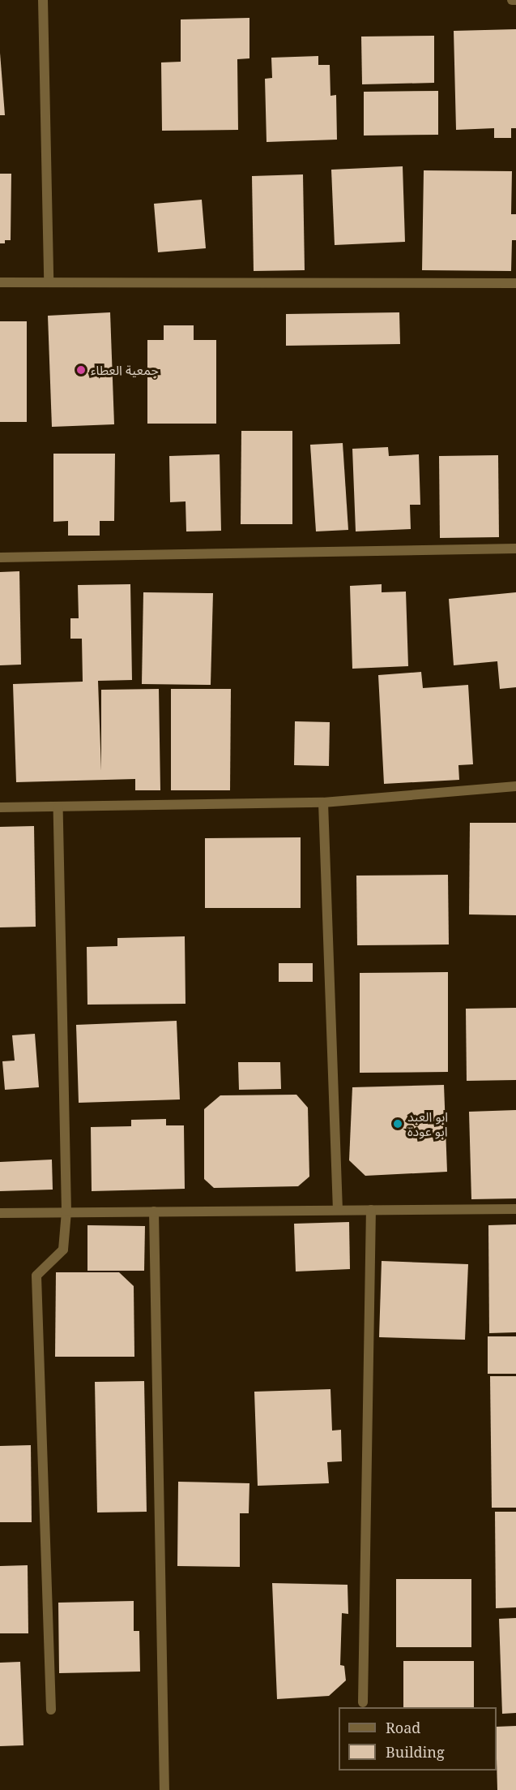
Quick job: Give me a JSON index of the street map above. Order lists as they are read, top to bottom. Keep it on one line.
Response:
{"places":["جمعية العطاء","ابو العبد ابو عودة"],"legend":["Road","Building"]}
